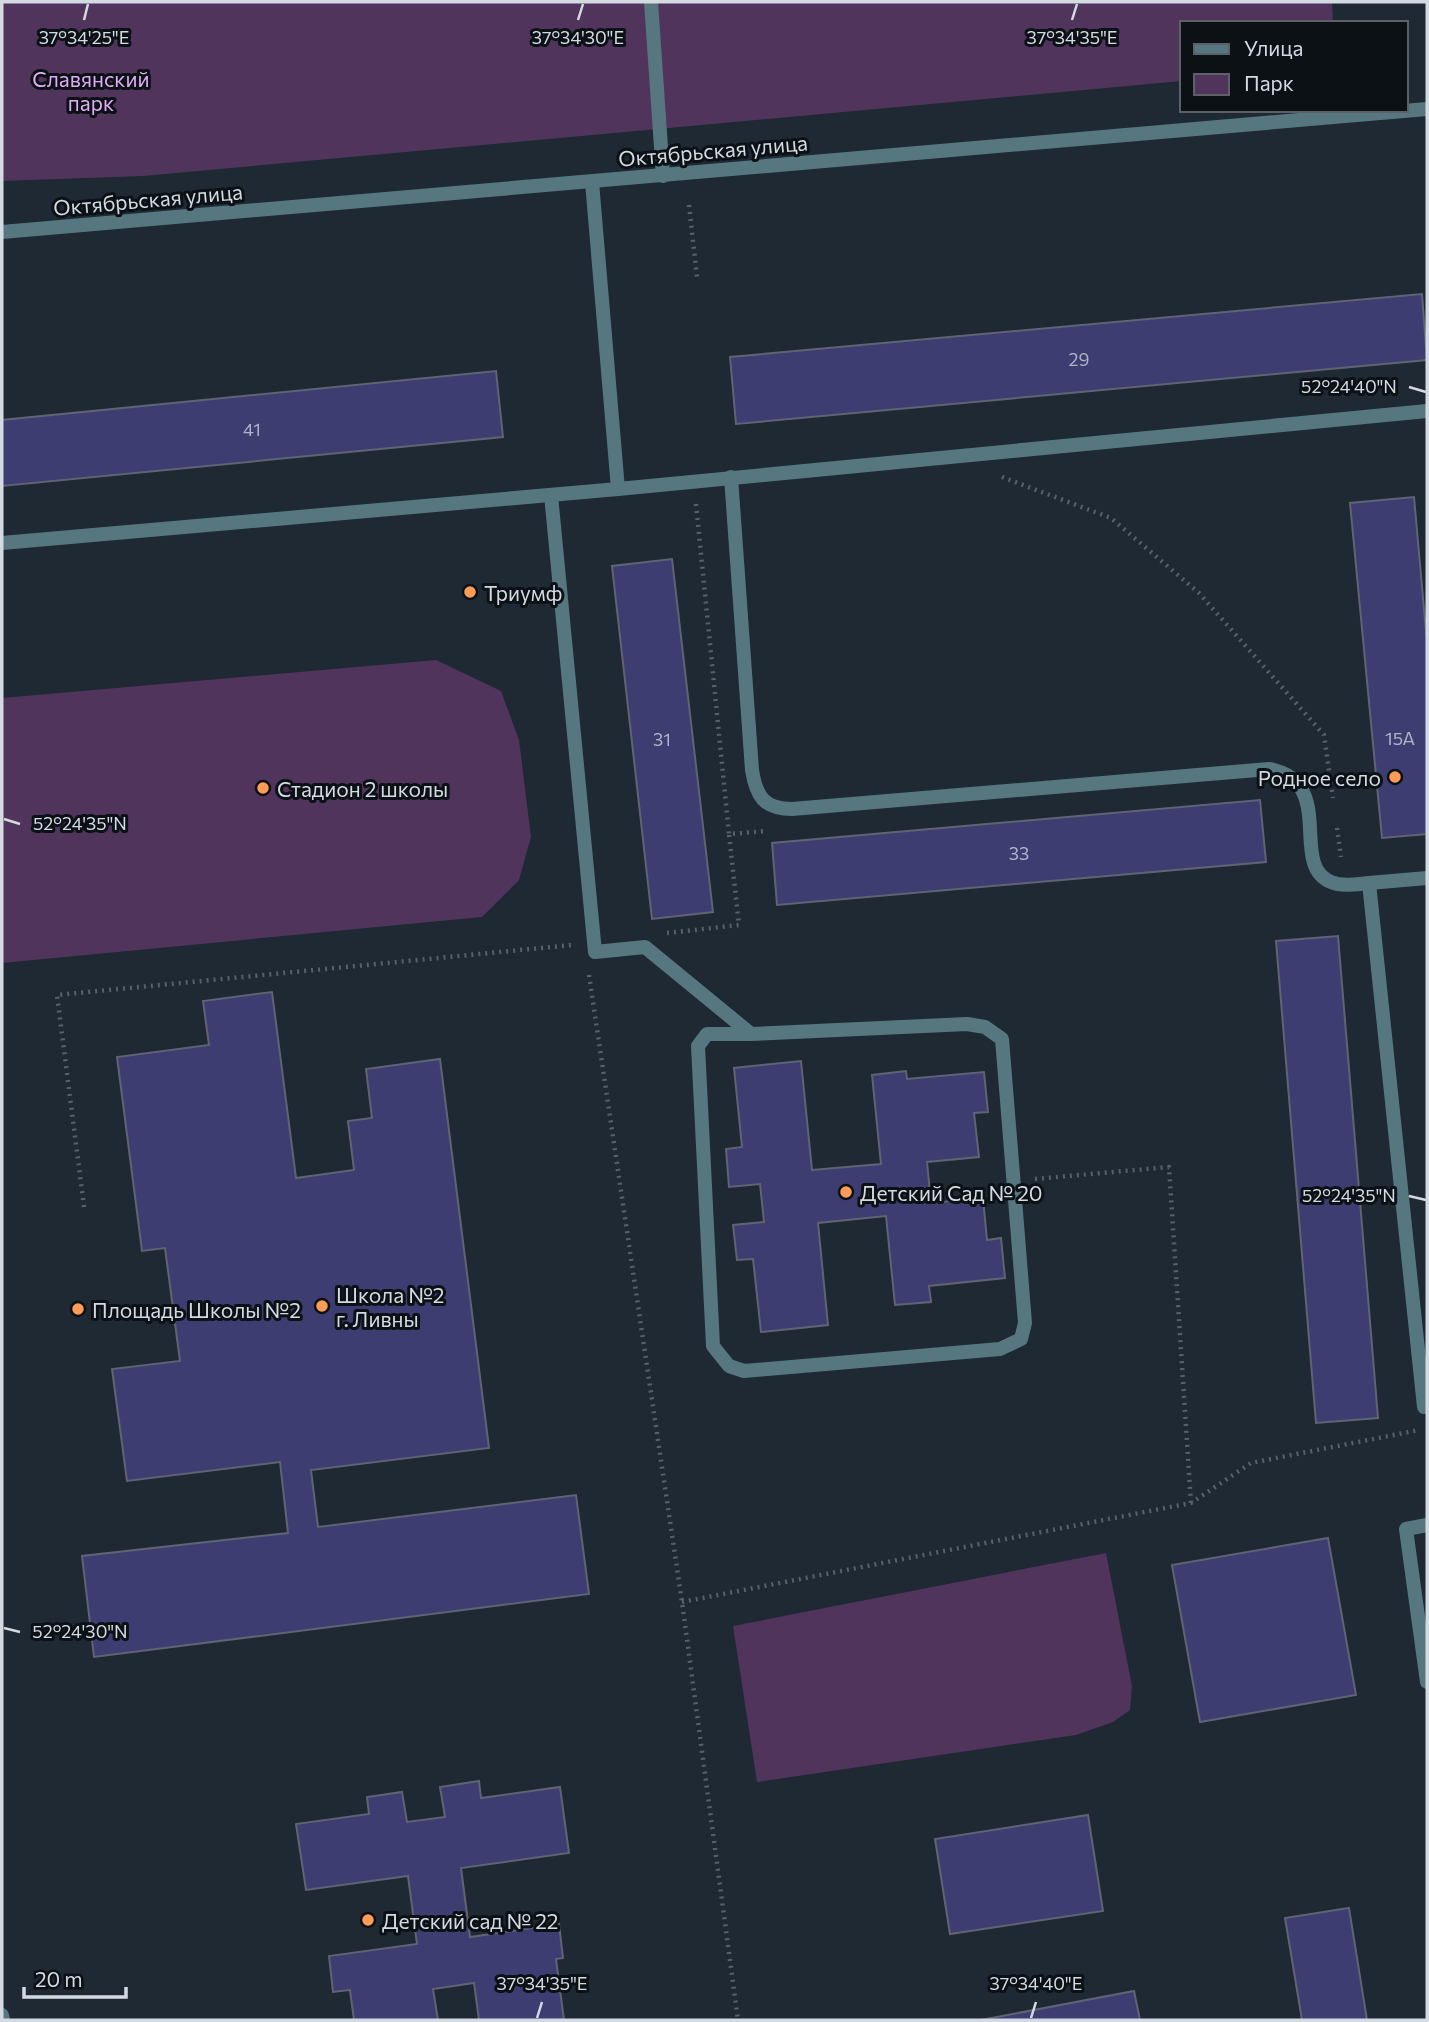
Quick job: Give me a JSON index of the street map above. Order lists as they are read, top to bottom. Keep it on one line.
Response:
{"streets":{"street":["Октябрьская улица"]},"parks":["Славянский парк"],"places":["Триумф","Родное село","Стадион 2 школы","Детский Сад № 20","Школа №2 г. Ливны","Площадь Школы №2","Детский сад № 22"],"house_numbers":["29","41","15А","31","33"],"legend":["Улица","Парк"],"scale_bar":"20 m","coordinates":["37°34'25\"E","37°34'30\"E","37°34'35\"E","52°24'40\"N","52°24'35\"N","52°24'30\"N","37°34'40\"E"]}
